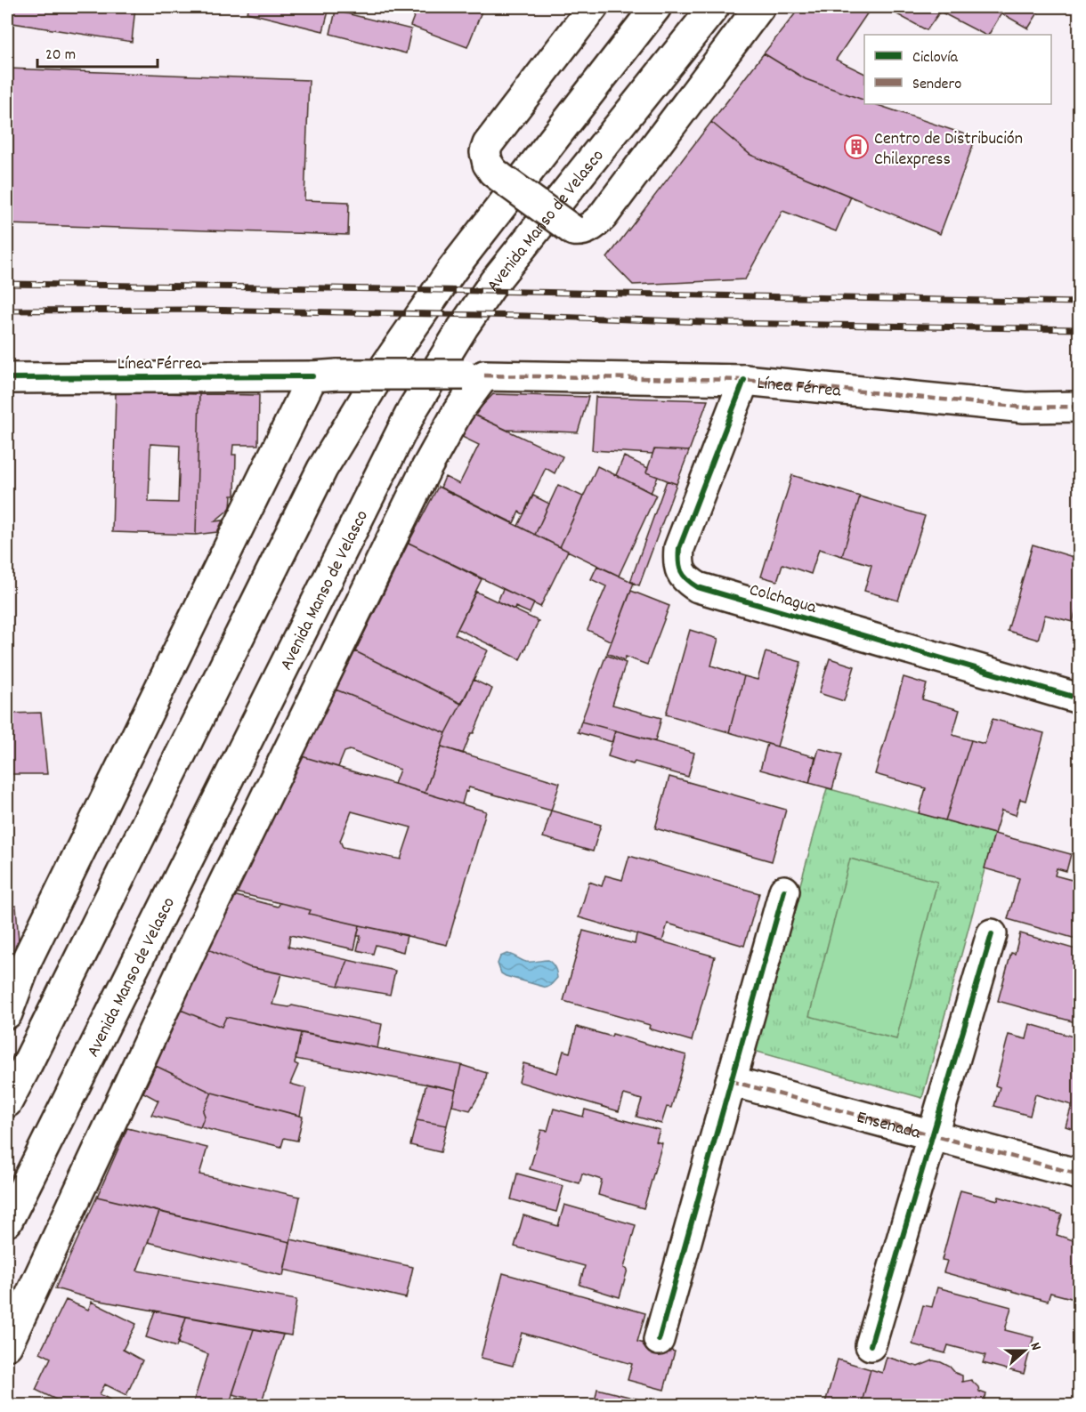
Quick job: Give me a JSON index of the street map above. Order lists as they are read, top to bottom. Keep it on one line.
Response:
{"streets":{"main road":["Avenida Manso de Velasco","Línea Férrea","Colchagua","Ensenada"]},"crossings":[["Línea Férrea","Colchagua"]],"places":{"building":["Centro de Distribución Chilexpress"]},"legend":["Ciclovía","Sendero"],"scale_bar":"20 m","north":"right"}
